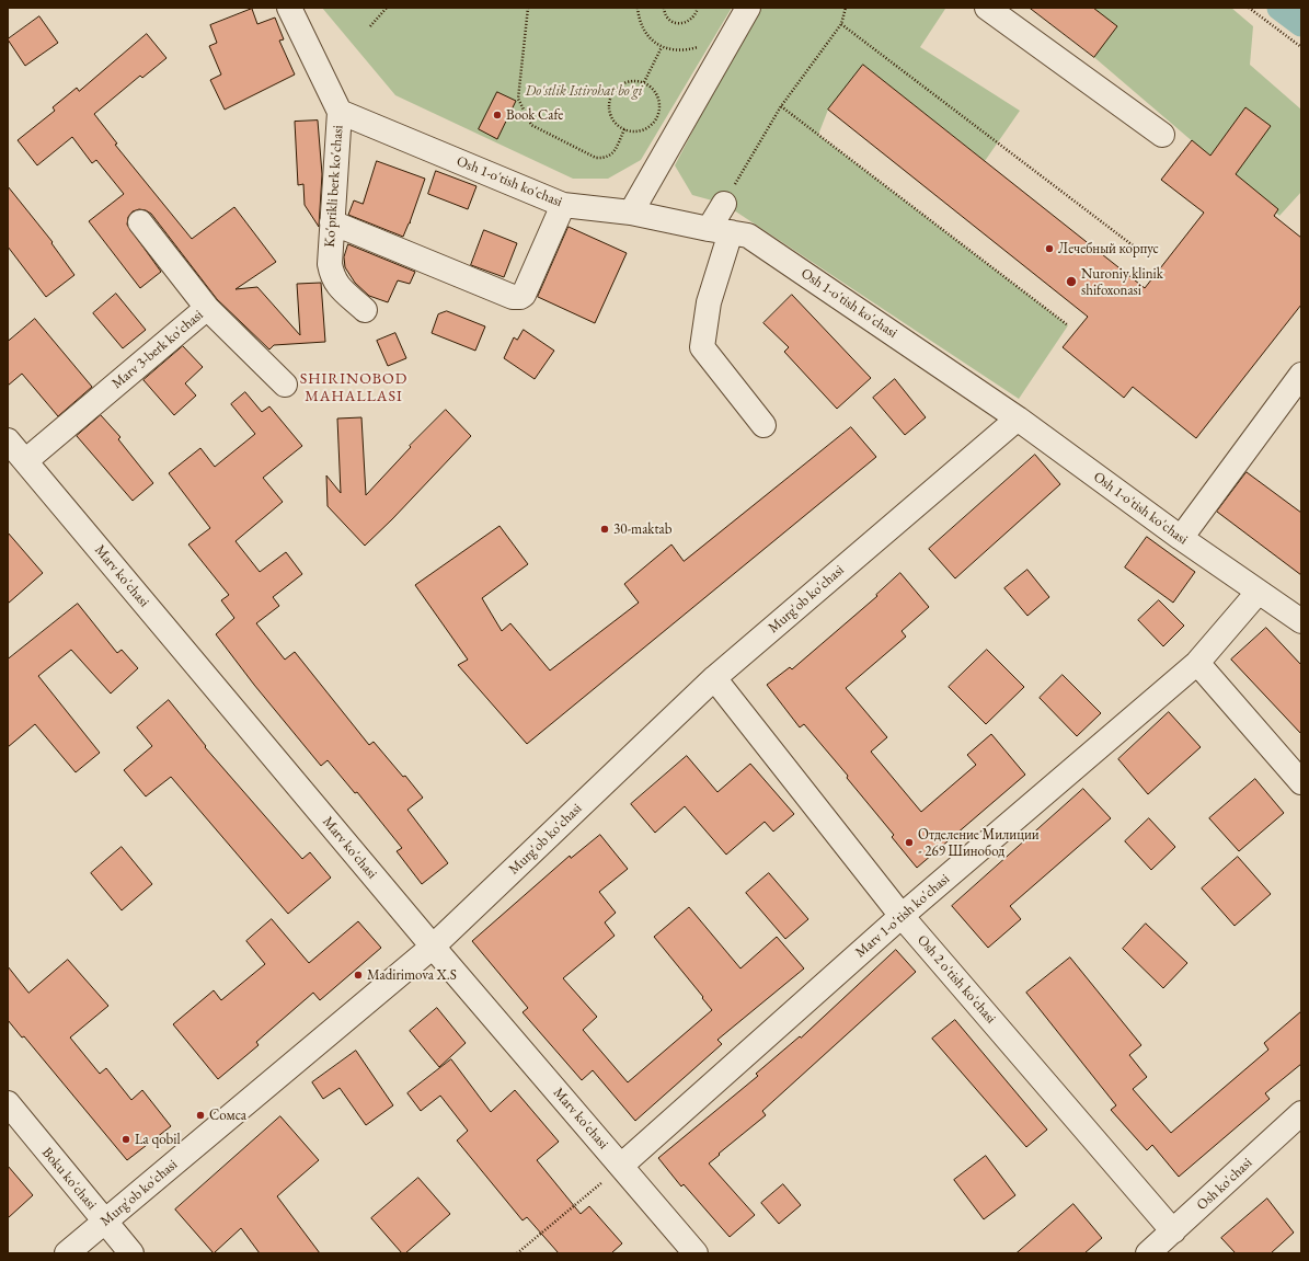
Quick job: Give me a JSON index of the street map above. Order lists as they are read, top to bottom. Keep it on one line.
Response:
{"streets":{"street":["Osh 1-o'tish ko'chasi","Ko'prikli berk ko'chasi","Marv 3-berk ko'chasi","Marv ko'chasi","Murg'ob ko'chasi","Marv 1-o'tish ko'chasi","Osh 2 o'tish ko'chasi","Boku ko'chasi","Osh ko'chasi"]},"crossings":[["Osh 1-o'tish ko'chasi","Ko'prikli berk ko'chasi"],["Osh 1-o'tish ko'chasi","Murg'ob ko'chasi"],["Osh 1-o'tish ko'chasi","Marv 1-o'tish ko'chasi"],["Marv 3-berk ko'chasi","Marv ko'chasi"],["Marv ko'chasi","Murg'ob ko'chasi"],["Marv ko'chasi","Marv 1-o'tish ko'chasi"],["Murg'ob ko'chasi","Osh 2 o'tish ko'chasi"],["Murg'ob ko'chasi","Boku ko'chasi"],["Marv 1-o'tish ko'chasi","Osh 2 o'tish ko'chasi"],["Osh 2 o'tish ko'chasi","Osh ko'chasi"]],"districts":["SHIRINOBOD MAHALLASI"],"parks":["Do'stlik Istirohat bo'gi"],"places":["Book Cafe","Лечебный корпус","Nuroniy klinik shifoxonasi","30-maktab","Отделение Милиции - 269 Шинобод","Madirimova X.S","Сомса","La qobil"]}
